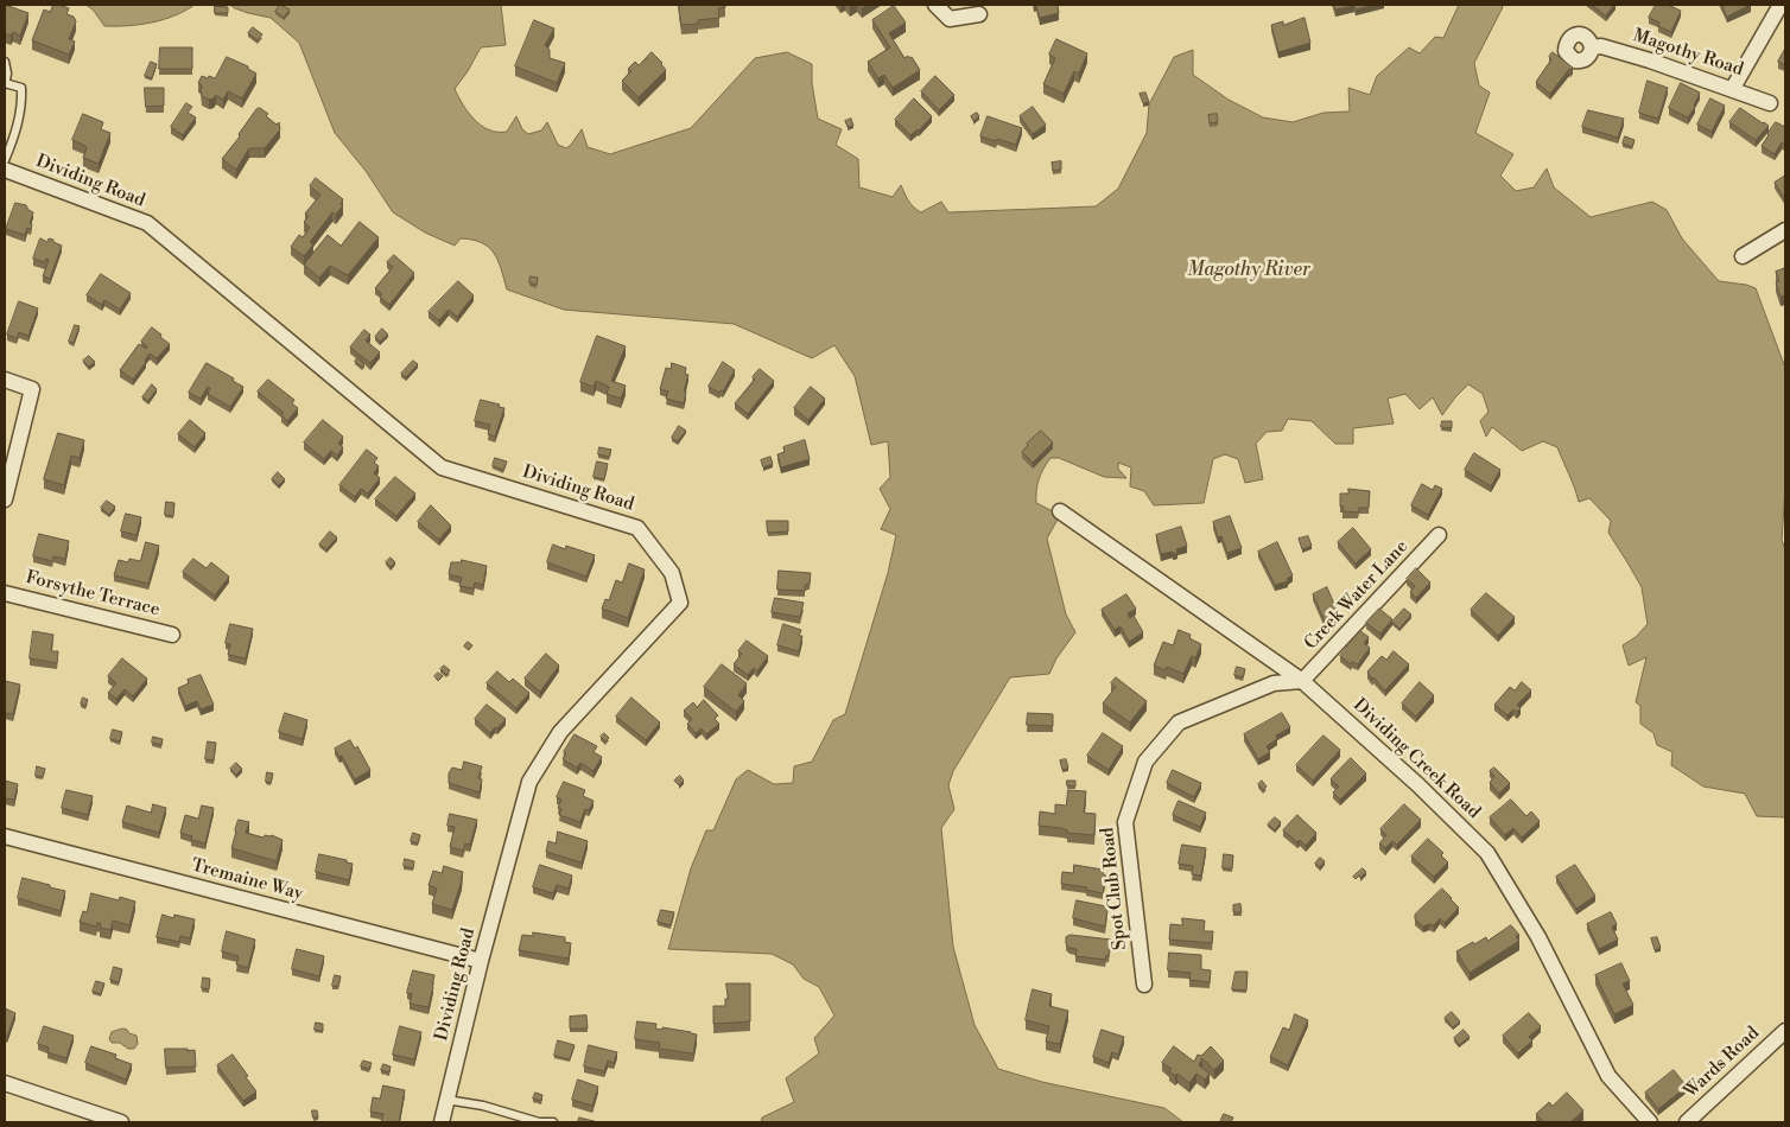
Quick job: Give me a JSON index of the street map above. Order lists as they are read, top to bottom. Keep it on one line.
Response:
{"streets":{"street":["Magothy Road","Dividing Road","Forsythe Terrace","Creek Water Lane","Dividing Creek Road","Tremaine Way","Spot Club Road","Wards Road"]},"crossings":[["Dividing Road","Tremaine Way"],["Creek Water Lane","Dividing Creek Road"],["Creek Water Lane","Spot Club Road"],["Dividing Creek Road","Spot Club Road"]],"water":["Magothy River"]}
